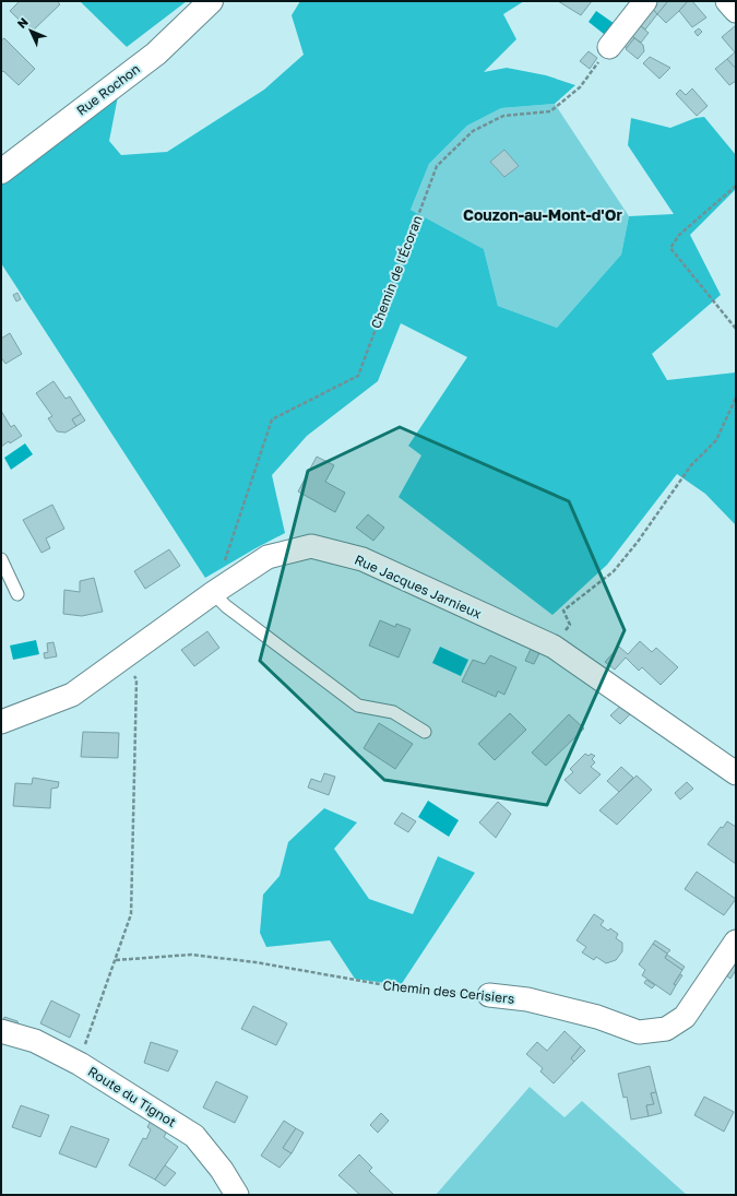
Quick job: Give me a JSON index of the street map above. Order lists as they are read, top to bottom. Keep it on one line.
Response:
{"streets":{"street":["Rue Rochon","Rue Jacques Jarnieux","Chemin des Cerisiers","Route du Tignot"],"path":["Chemin de l'Écoran"]},"districts":["Couzon-au-Mont-d'Or"],"north":"top left"}
